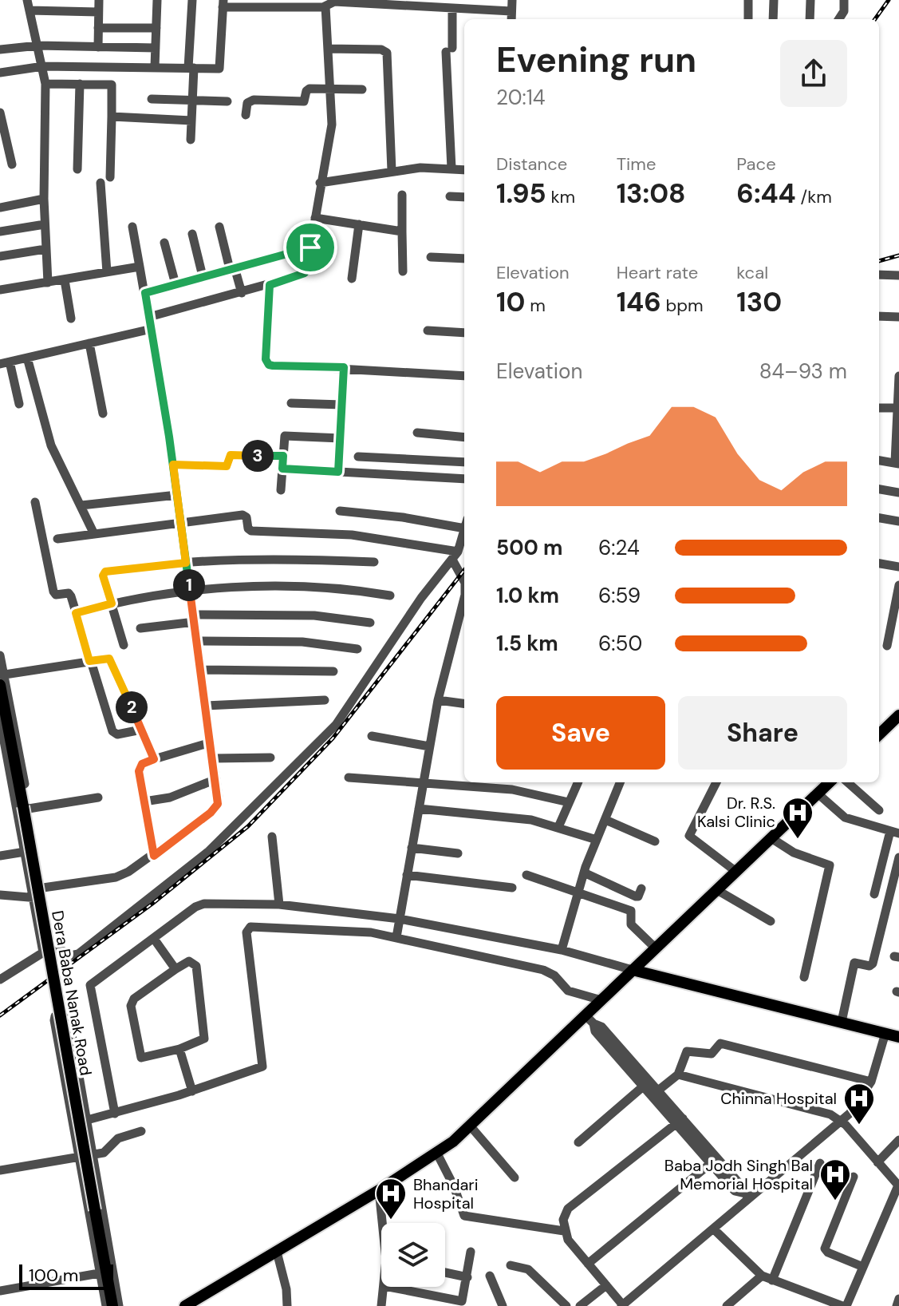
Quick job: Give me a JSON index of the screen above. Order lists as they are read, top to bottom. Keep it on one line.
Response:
{"streets":{"main road":["Dera Baba Nanak Road"]},"places":{"hospital":["Dr. R.S. Kalsi Clinic","Chinna Hospital","Baba Jodh Singh Bal Memorial Hospital","Bhandari Hospital"]},"scale_bar":"100 m","page":{"heading":["Evening run","20:14"],"stats":[["Distance","1.95 km"],["Time","13:08"],["Pace","6:44 /km"],["Elevation","10 m"],["Heart rate","146 bpm"],["kcal","130"]],"chart":["Elevation","84–93 m"],"pins":["3","1","2"],"list":[{"name":"500 m","note":"6:24"},{"name":"1.0 km","note":"6:59"},{"name":"1.5 km","note":"6:50"}],"buttons":["Save","Share"],"scale":"100 m"}}
